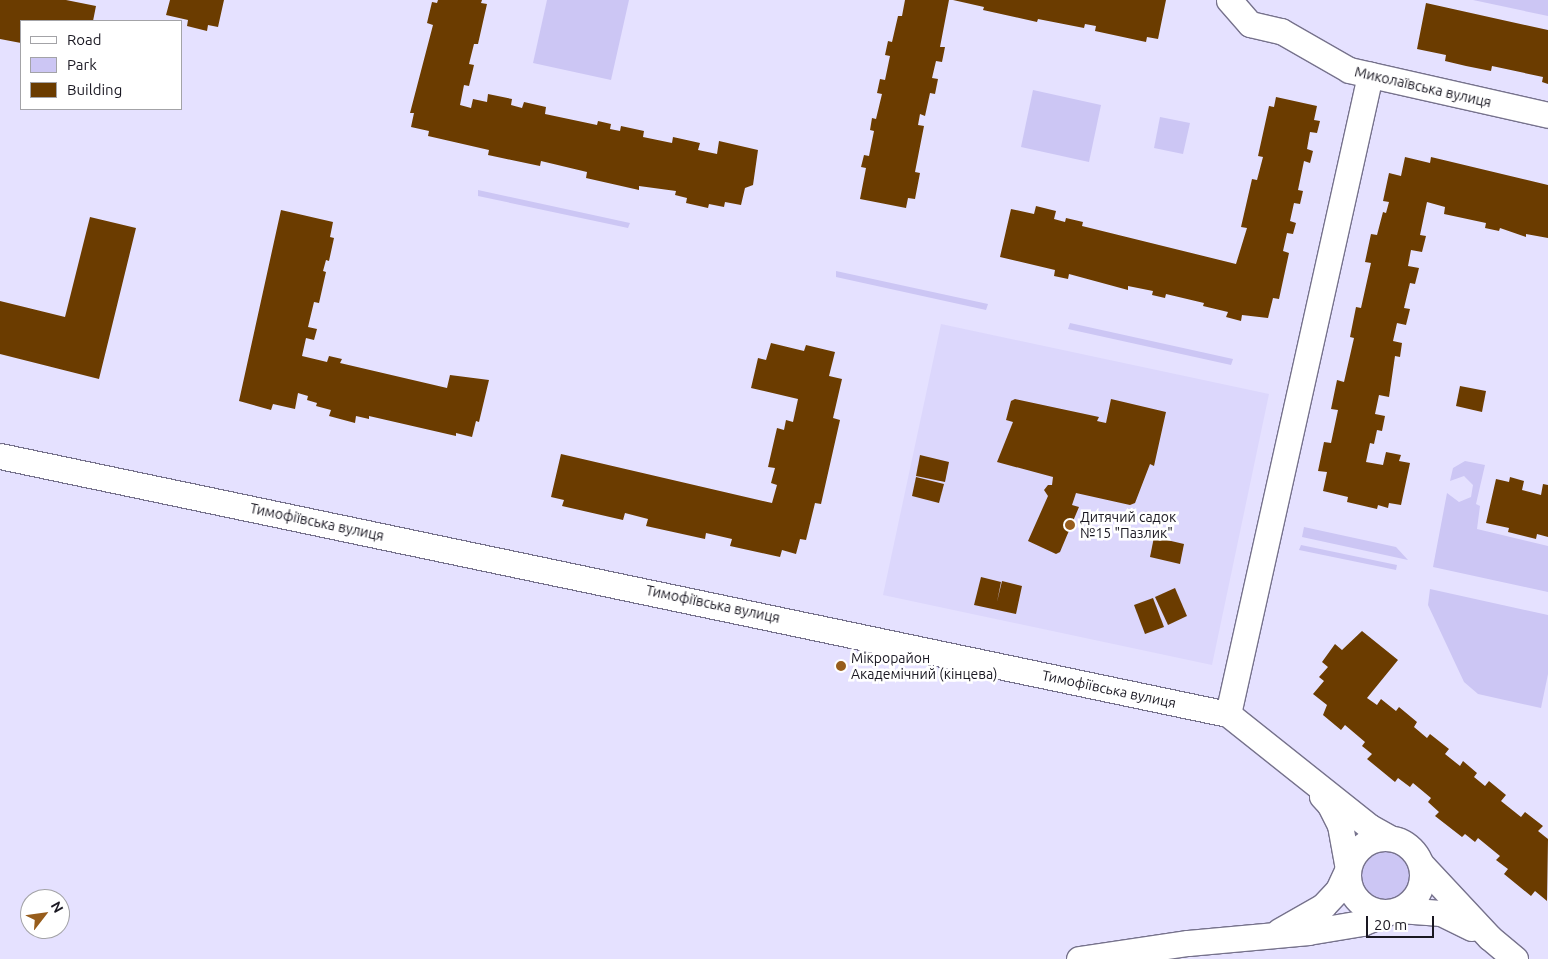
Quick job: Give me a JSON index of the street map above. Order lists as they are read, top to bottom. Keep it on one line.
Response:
{"streets":{"street":["Миколаївська вулиця","Тимофіївська вулиця"]},"places":["Дитячий садок №15 \"Пазлик\"","Мікрорайон Академічний (кінцева)"],"legend":["Road","Park","Building"],"scale_bar":"20 m","north":"top right"}
